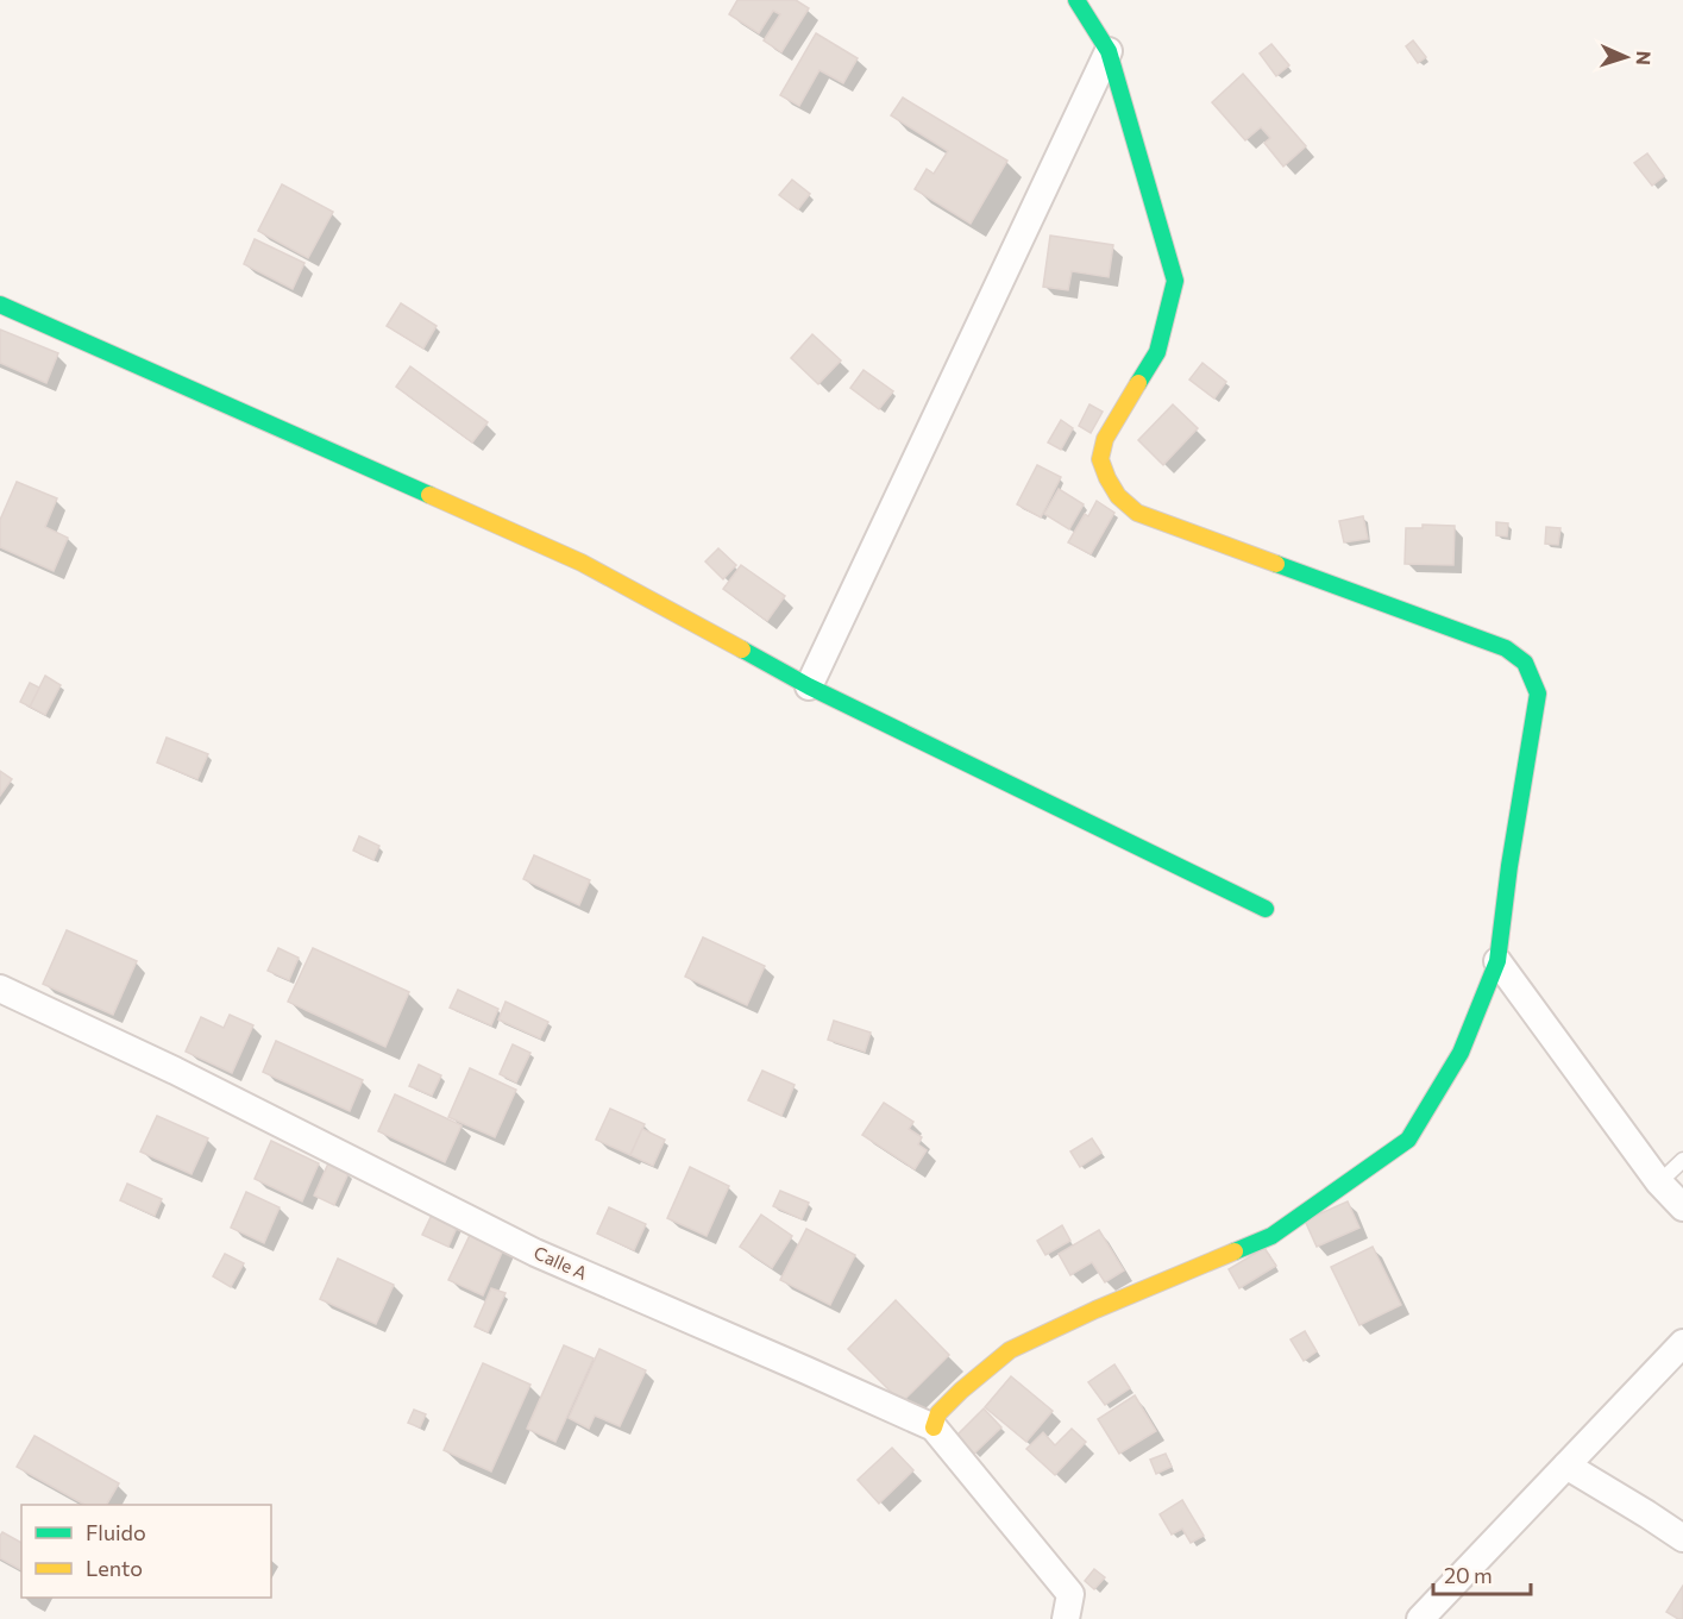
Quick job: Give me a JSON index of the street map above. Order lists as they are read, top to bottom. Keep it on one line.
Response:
{"streets":{"street":["Calle A"]},"legend":["Fluido","Lento"],"scale_bar":"20 m","north":"right"}
